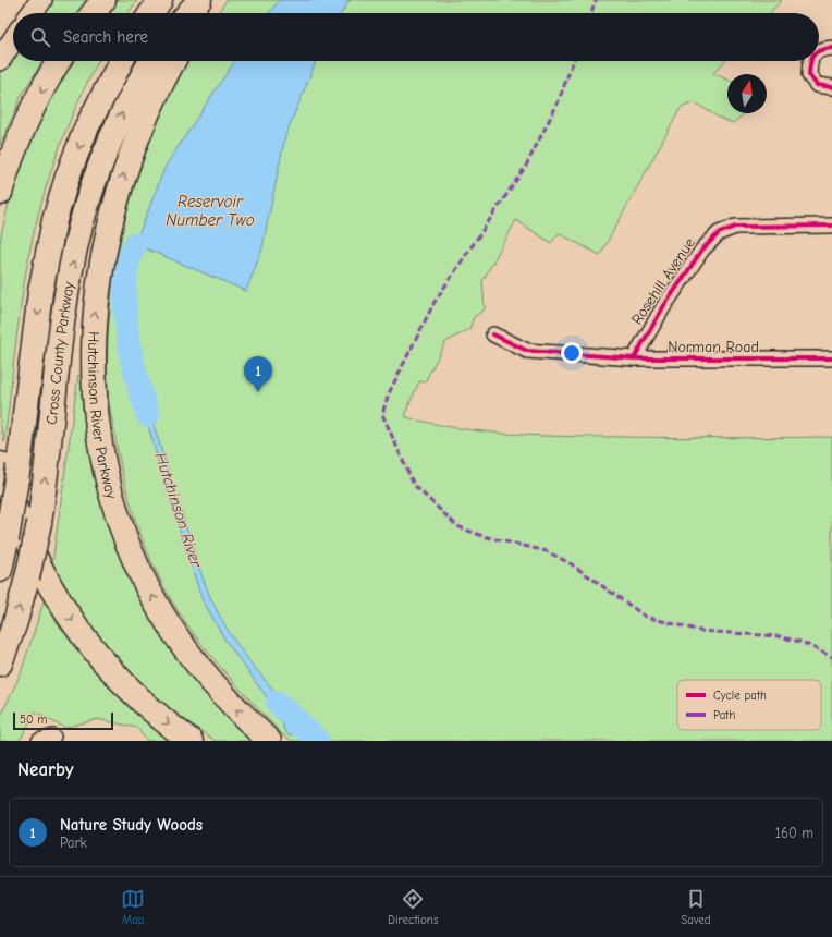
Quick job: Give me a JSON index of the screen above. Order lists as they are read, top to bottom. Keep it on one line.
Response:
{"streets":{"highway":["Cross County Parkway","Hutchinson River Parkway"],"street":["Rosehill Avenue","Norman Road"]},"crossings":[["Rosehill Avenue","Norman Road"]],"one_way":["Hutchinson River Parkway"],"water":["Reservoir Number Two","Hutchinson River"],"legend":["Cycle path","Path"],"scale_bar":"50 m","north":"top","page":{"search":"Search here","pins":"1","scale":"50 m","heading":"Nearby","list":[{"mark":"1","name":"Nature Study Woods","note":"Park","value":"160 m"}],"nav":["Map","Directions","Saved"]}}
